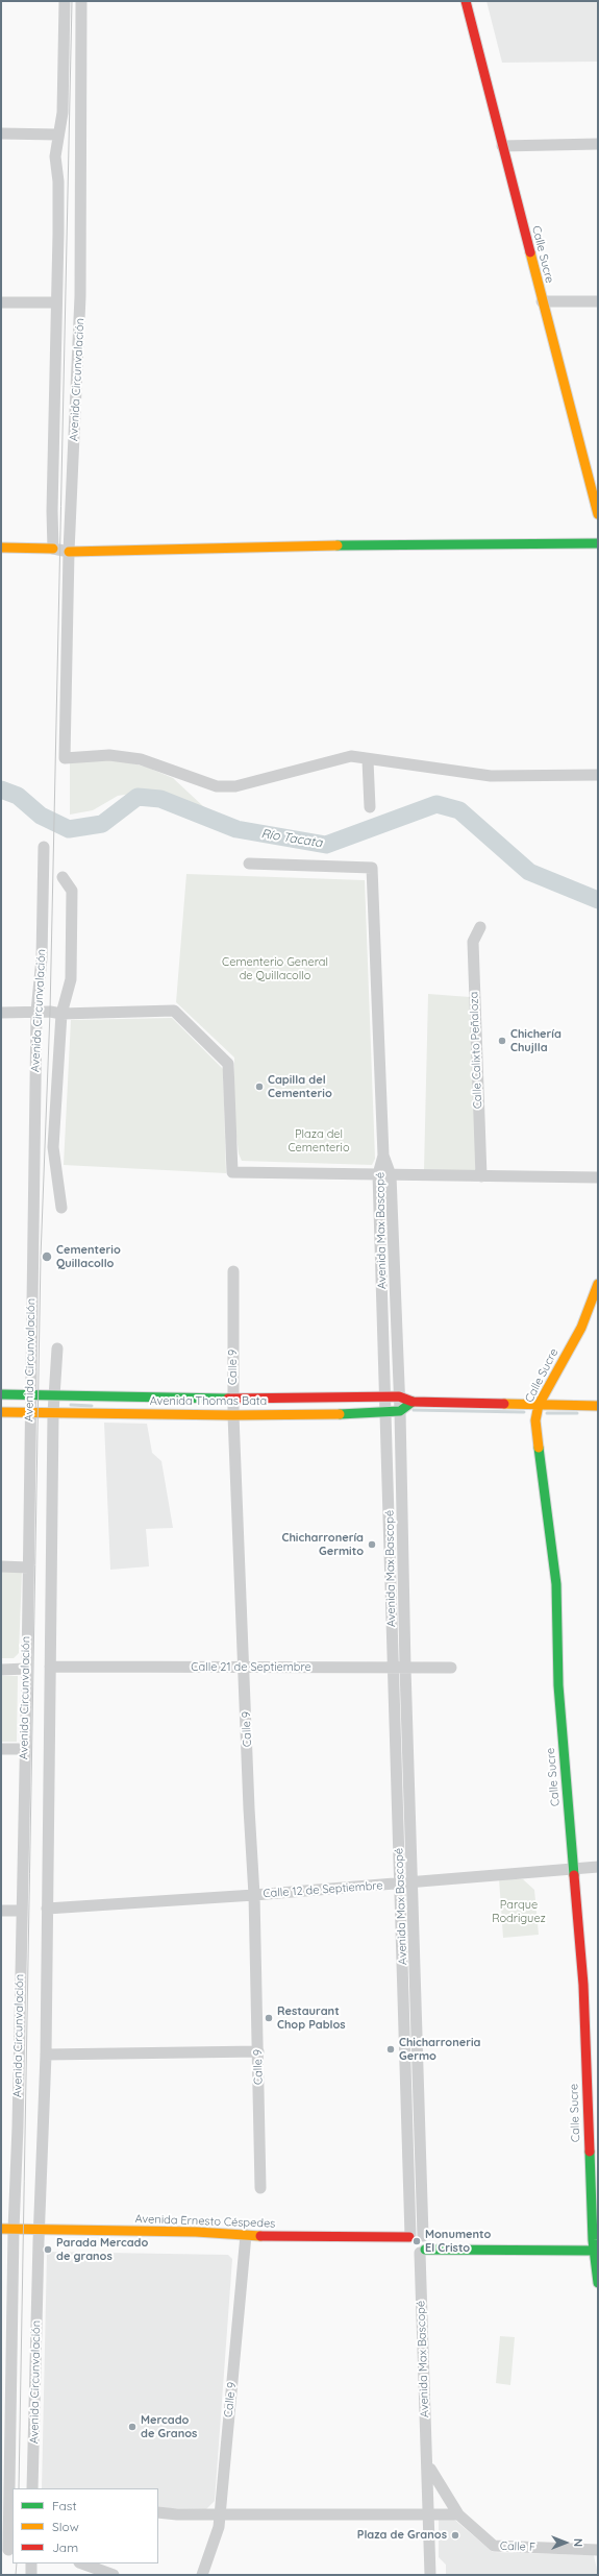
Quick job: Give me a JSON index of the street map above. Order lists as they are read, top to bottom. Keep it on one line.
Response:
{"streets":{"main road":["Calle Sucre","Avenida Thomas Bata","Avenida Ernesto Céspedes"],"street":["Avenida Circunvalación","Calle Calixto Peñaloza","Avenida Max Bascopé","Calle 9","Calle 21 de Septiembre","Calle 12 de Septiembre","Calle F"]},"crossings":[["Calle Sucre","Avenida Thomas Bata"],["Calle Sucre","Calle 12 de Septiembre"],["Calle Sucre","Avenida Ernesto Céspedes"],["Avenida Circunvalación","Avenida Thomas Bata"],["Avenida Circunvalación","Calle 21 de Septiembre"],["Avenida Circunvalación","Calle 12 de Septiembre"],["Avenida Circunvalación","Avenida Ernesto Céspedes"],["Avenida Max Bascopé","Avenida Thomas Bata"],["Avenida Max Bascopé","Calle 21 de Septiembre"],["Avenida Max Bascopé","Calle 12 de Septiembre"],["Avenida Max Bascopé","Avenida Ernesto Céspedes"],["Avenida Max Bascopé","Calle F"],["Calle 9","Avenida Thomas Bata"],["Calle 9","Calle 21 de Septiembre"],["Calle 9","Calle 12 de Septiembre"],["Calle 9","Avenida Ernesto Céspedes"]],"water":["Río Tacata"],"parks":["Cementerio General de Quillacollo","Plaza del Cementerio","Parque Rodriguez"],"places":["Chichería Chujlla","Capilla del Cementerio","Cementerio Quillacollo","Chicharronería Germito","Restaurant Chop Pablos","Chicharroneria Germo","Monumento El Cristo","Parada Mercado de granos","Mercado de Granos","Plaza de Granos"],"legend":["Fast","Slow","Jam"],"north":"right"}
